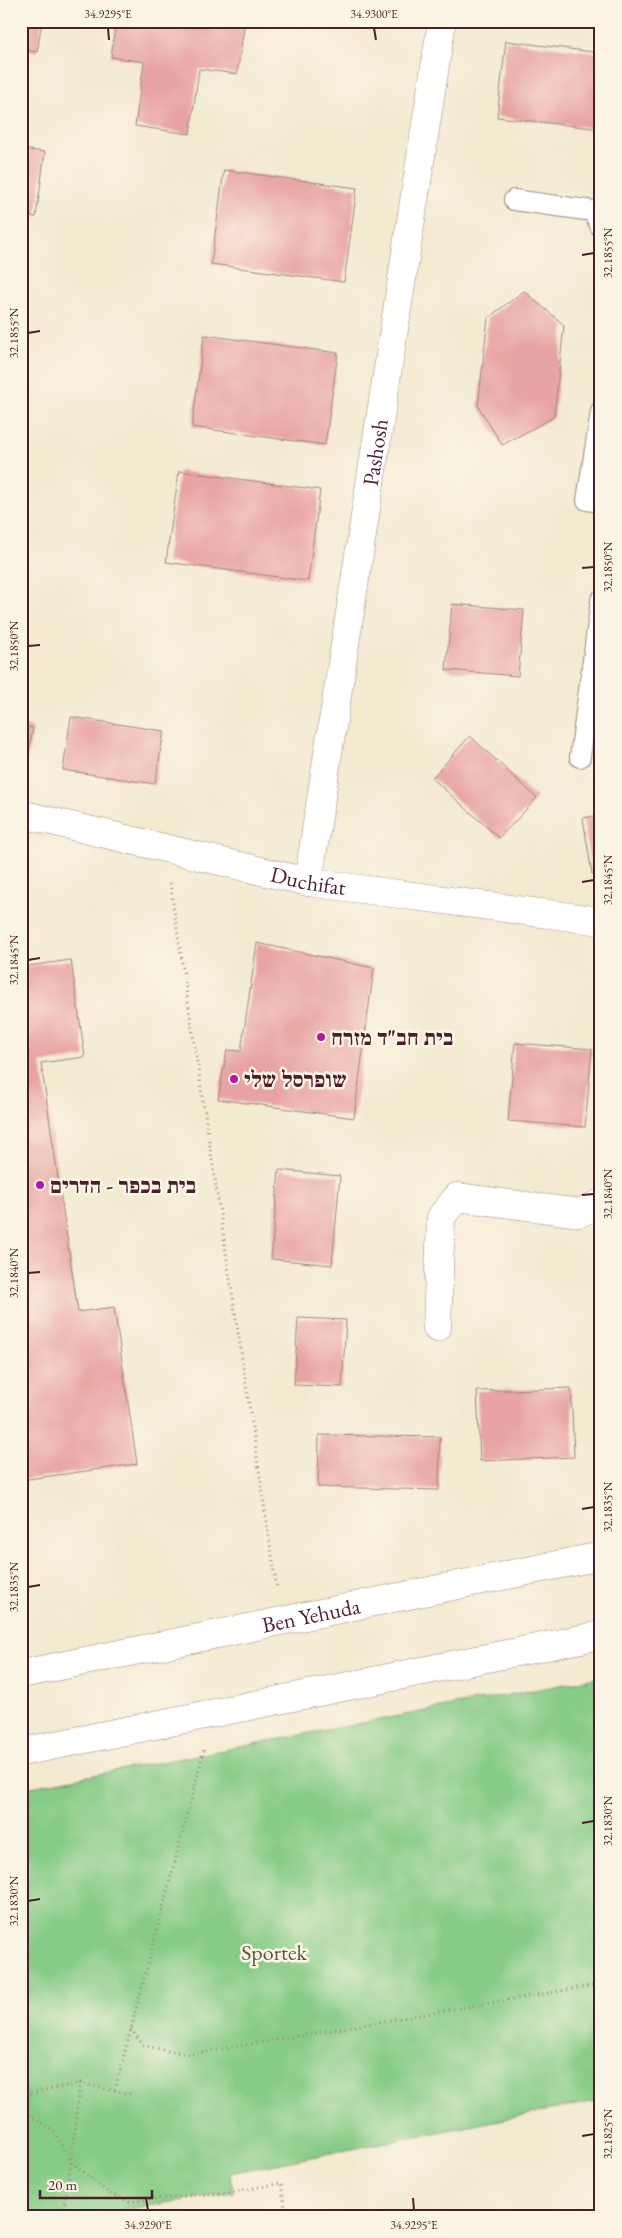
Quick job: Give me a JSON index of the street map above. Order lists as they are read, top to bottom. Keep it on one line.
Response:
{"streets":{"street":["Pashosh","Duchifat","Ben Yehuda"]},"crossings":[["Pashosh","Duchifat"]],"parks":["Sportek"],"places":["בית חב\"ד מזרח","שופרסל שלי","בית בכפר - הדרים"],"scale_bar":"20 m","coordinates":["34.9295°E","34.9300°E","32.1855°N","32.1850°N","32.1845°N","32.1840°N","32.1835°N","32.1830°N","32.1825°N","34.9290°E"]}
